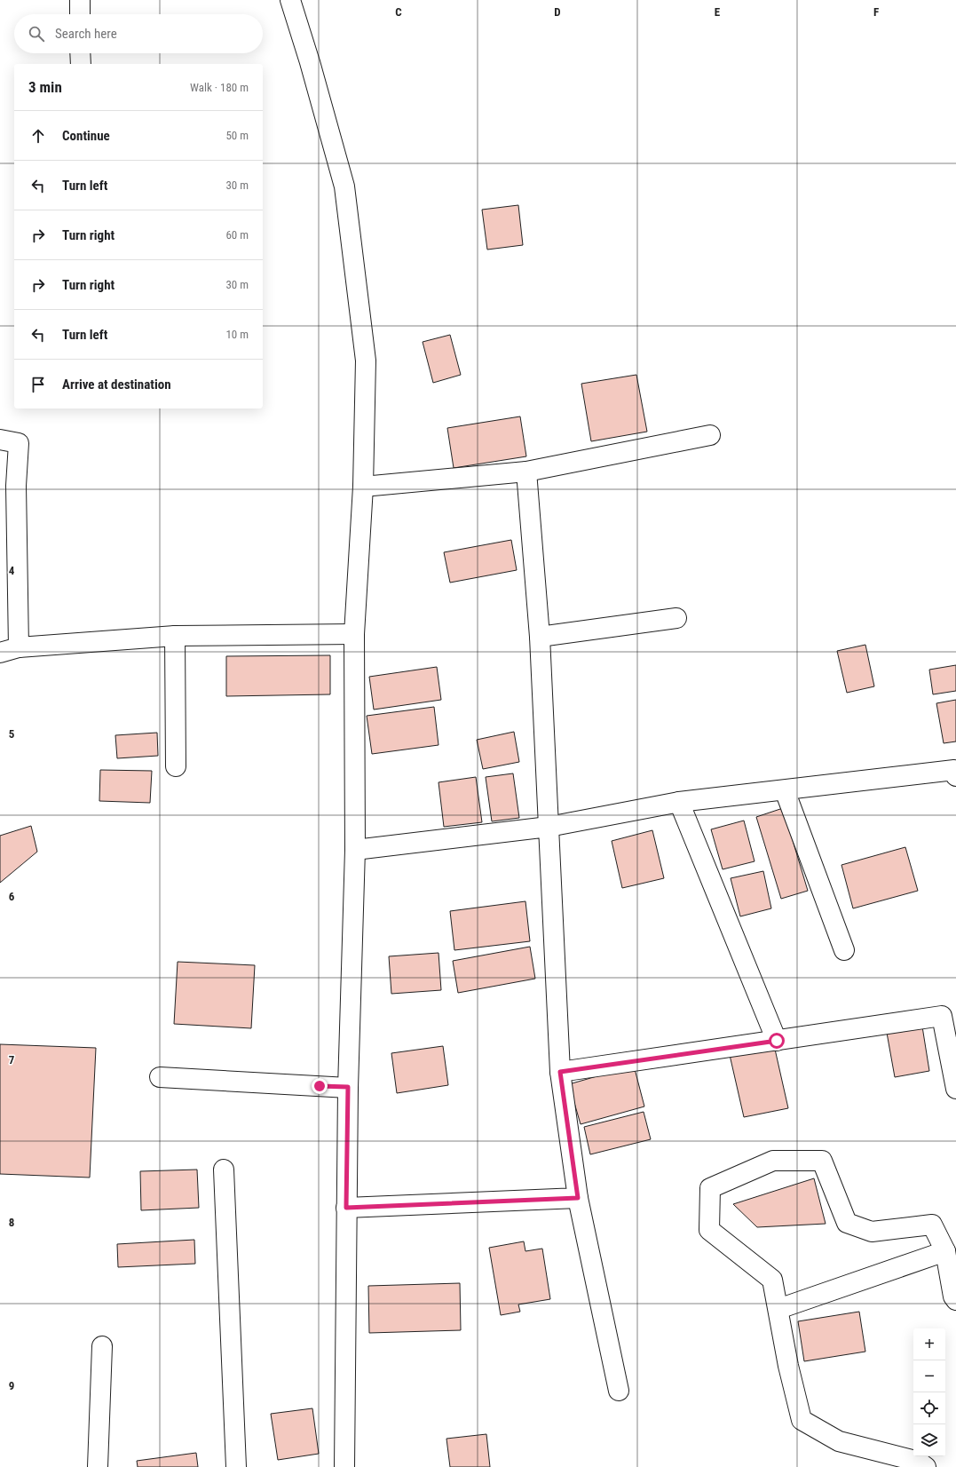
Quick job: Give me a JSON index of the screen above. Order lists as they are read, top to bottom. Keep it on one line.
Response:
{"page":{"search":"Search here","heading":["3 min","Walk · 180 m"],"list":[["Continue","50 m"],["Turn left","30 m"],["Turn right","60 m"],["Turn right","30 m"],["Turn left","10 m"],"Arrive at destination"],"map_buttons":["+","−"]},"grid":{"columns":["C","D","E","F"],"rows":["4","5","6","7","8","9"]}}
